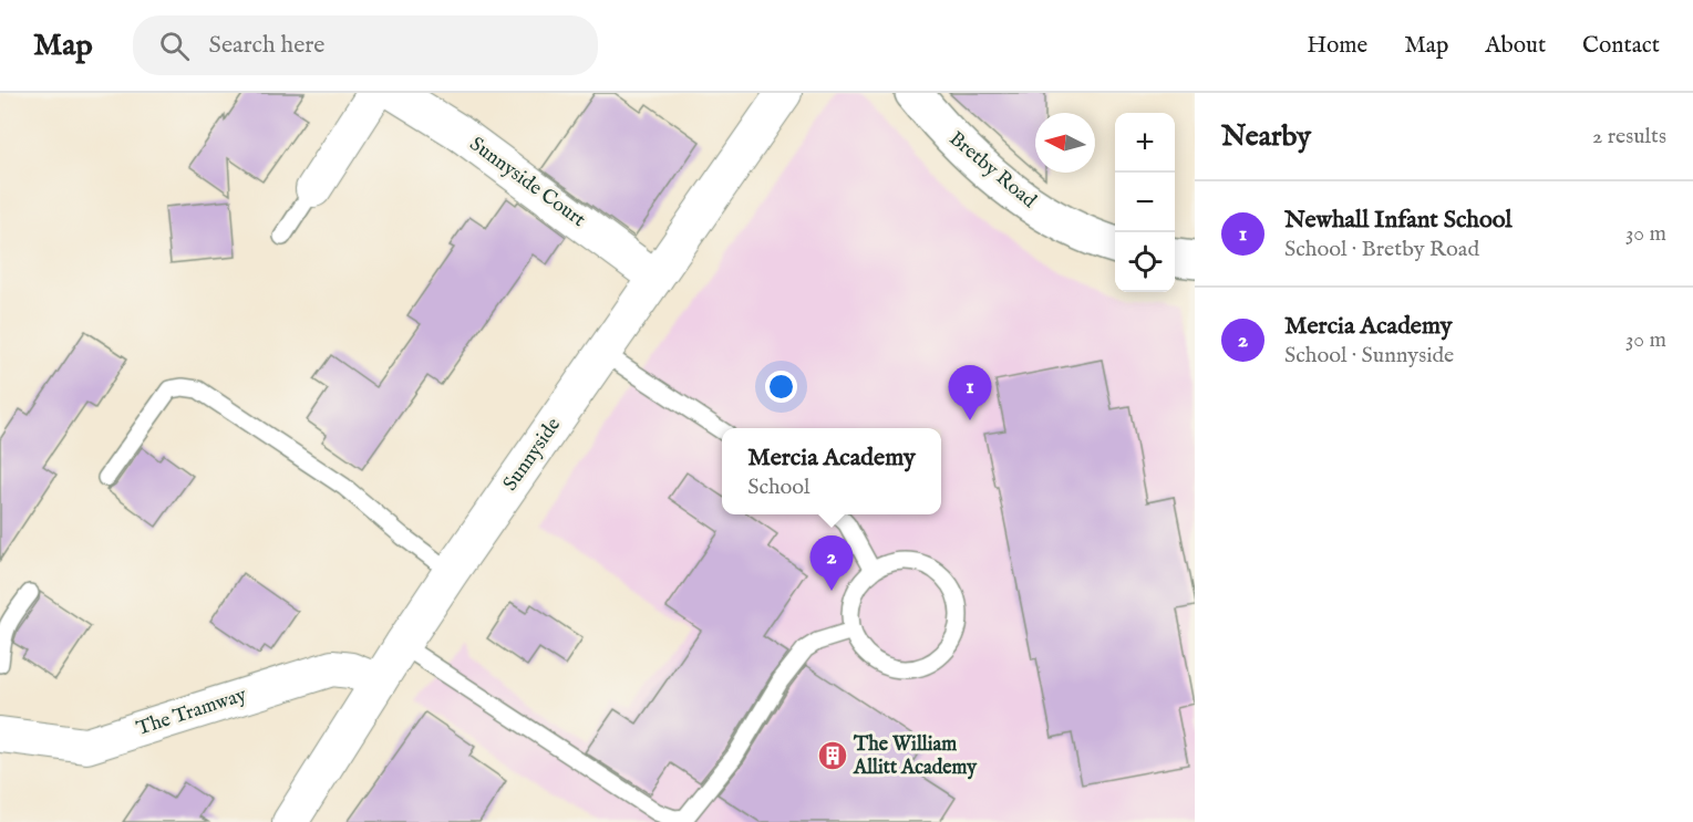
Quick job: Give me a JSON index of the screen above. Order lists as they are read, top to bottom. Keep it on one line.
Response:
{"streets":{"street":["Bretby Road","Sunnyside Court","Sunnyside","The Tramway"]},"crossings":[["Sunnyside Court","Sunnyside"],["Sunnyside","The Tramway"]],"places":{"building":["The William Allitt Academy"]},"north":"left","page":{"header":"Map","search":"Search here","nav":["Home","Map","About","Contact"],"heading":["Nearby","2 results"],"map_buttons":["+","−"],"list":[{"mark":"1","name":"Newhall Infant School","note":"School · Bretby Road","value":"30 m"},{"mark":"2","name":"Mercia Academy","note":"School · Sunnyside","value":"30 m"}],"pins":["1","2"],"popup":["Mercia Academy","School"]}}
